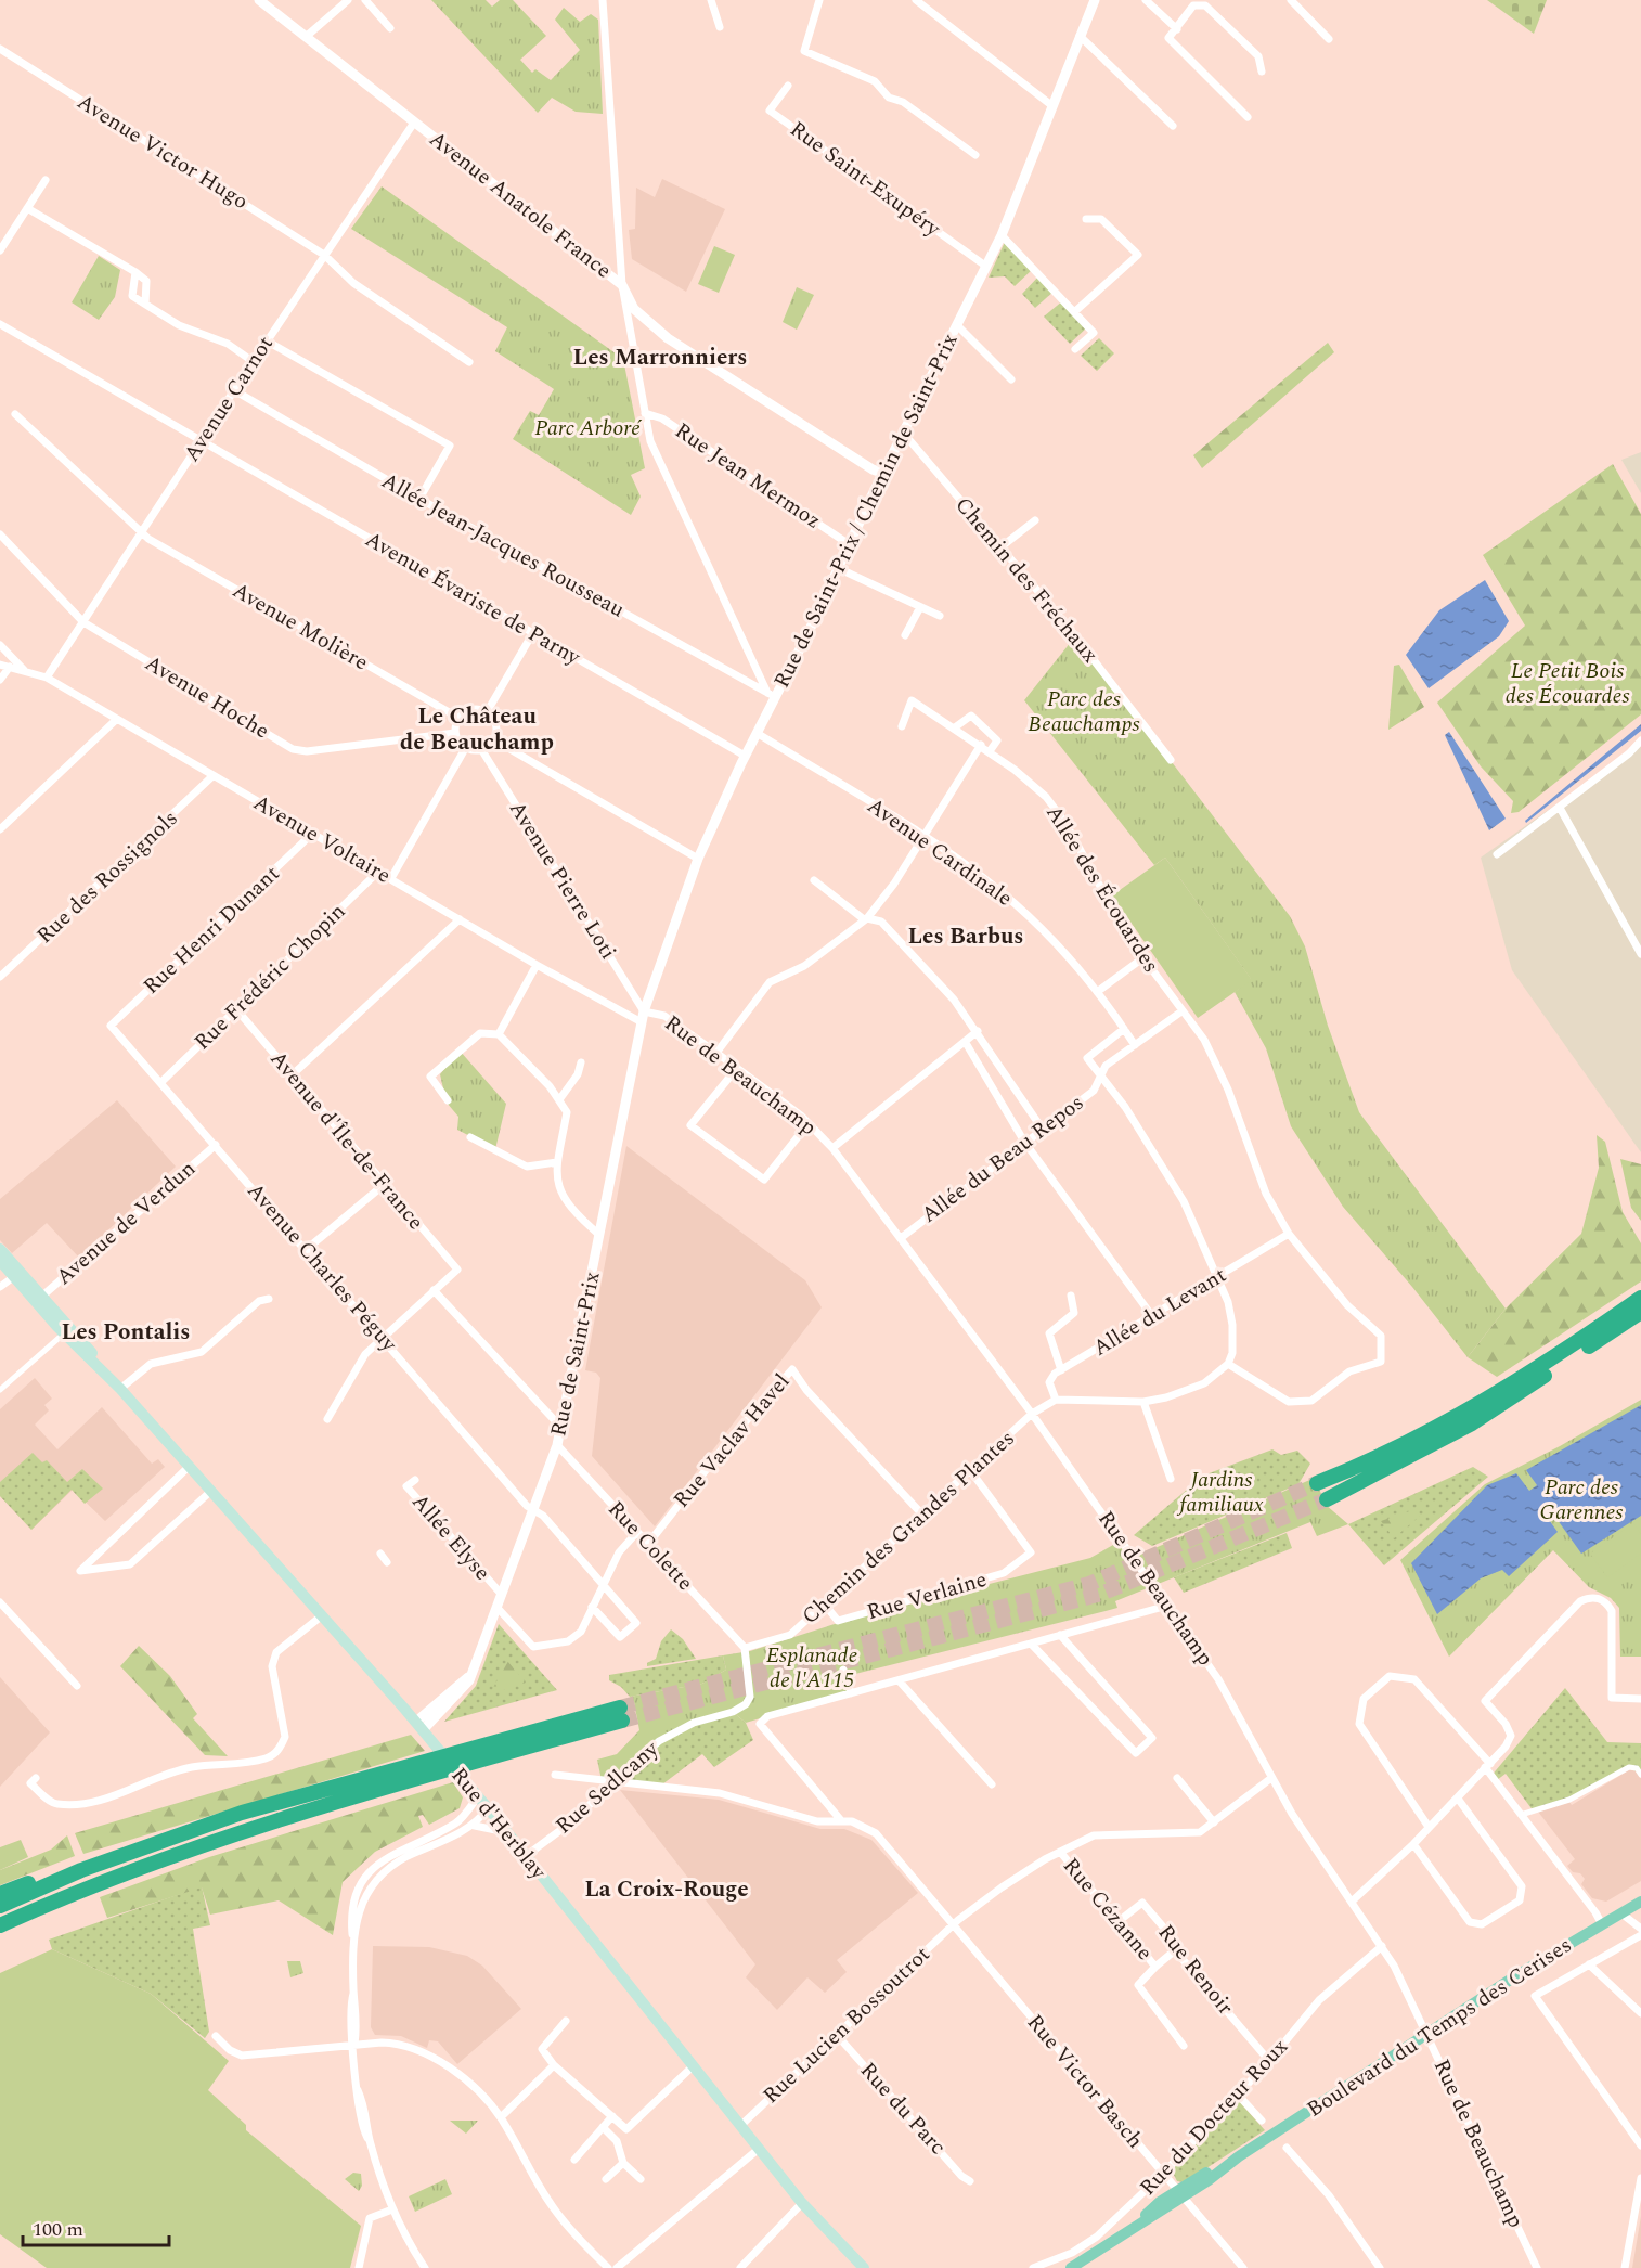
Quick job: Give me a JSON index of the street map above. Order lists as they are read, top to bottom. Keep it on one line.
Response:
{"streets":{"main road":["Rue d'Herblay","Boulevard du Temps des Cerises"],"street":["Avenue Victor Hugo","Rue Saint-Exupéry","Avenue Anatole France","Avenue Carnot","Rue Jean Mermoz","Rue de Saint-Prix / Chemin de Saint-Prix","Allée Jean-Jacques Rousseau","Chemin des Fréchaux","Avenue Évariste de Parny","Avenue Molière","Avenue Hoche","Avenue Voltaire","Avenue Cardinale","Rue des Rossignols","Avenue Pierre Loti","Allée des Écouardes","Rue Henri Dunant","Rue Frédéric Chopin","Rue de Beauchamp","Avenue d'Île-de-France","Allée du Beau Repos","Avenue de Verdun","Avenue Charles Péguy","Allée du Levant","Rue de Saint-Prix","Rue Vaclav Havel","Chemin des Grandes Plantes","Allée Elyse","Rue Colette","Rue Verlaine","Rue Sedlcany","Rue Cézanne","Rue Renoir","Rue Lucien Bossoutrot","Rue Victor Basch","Rue du Parc","Rue du Docteur Roux"]},"crossings":[["Avenue Victor Hugo","Avenue Carnot"],["Rue Saint-Exupéry","Rue de Saint-Prix / Chemin de Saint-Prix"],["Avenue Anatole France","Avenue Carnot"],["Avenue Anatole France","Rue Jean Mermoz"],["Avenue Anatole France","Rue de Saint-Prix / Chemin de Saint-Prix"],["Avenue Anatole France","Allée Jean-Jacques Rousseau"],["Avenue Carnot","Allée Jean-Jacques Rousseau"],["Avenue Carnot","Avenue Évariste de Parny"],["Avenue Carnot","Avenue Molière"],["Avenue Carnot","Avenue Hoche"],["Avenue Carnot","Avenue Voltaire"],["Rue Jean Mermoz","Rue de Saint-Prix / Chemin de Saint-Prix"],["Rue de Saint-Prix / Chemin de Saint-Prix","Allée Jean-Jacques Rousseau"],["Rue de Saint-Prix / Chemin de Saint-Prix","Chemin des Fréchaux"],["Rue de Saint-Prix / Chemin de Saint-Prix","Avenue Évariste de Parny"],["Rue de Saint-Prix / Chemin de Saint-Prix","Avenue Voltaire"],["Rue de Saint-Prix / Chemin de Saint-Prix","Avenue Cardinale"],["Rue de Saint-Prix / Chemin de Saint-Prix","Avenue Pierre Loti"],["Rue de Saint-Prix / Chemin de Saint-Prix","Rue de Beauchamp"],["Rue de Saint-Prix / Chemin de Saint-Prix","Rue de Saint-Prix"],["Avenue Molière","Avenue Hoche"],["Avenue Molière","Avenue Pierre Loti"],["Avenue Hoche","Avenue Pierre Loti"],["Avenue Voltaire","Rue des Rossignols"],["Avenue Voltaire","Rue Henri Dunant"],["Avenue Voltaire","Rue Frédéric Chopin"],["Avenue Voltaire","Rue de Saint-Prix"],["Avenue Cardinale","Allée du Beau Repos"],["Avenue Pierre Loti","Rue de Beauchamp"],["Allée des Écouardes","Allée du Beau Repos"],["Allée des Écouardes","Allée du Levant"],["Rue Henri Dunant","Avenue Charles Péguy"],["Rue Frédéric Chopin","Avenue d'Île-de-France"],["Rue Frédéric Chopin","Avenue Charles Péguy"],["Rue de Beauchamp","Allée du Beau Repos"],["Rue de Beauchamp","Chemin des Grandes Plantes"],["Rue de Beauchamp","Rue Lucien Bossoutrot"],["Rue de Beauchamp","Boulevard du Temps des Cerises"],["Rue de Beauchamp","Rue du Docteur Roux"],["Avenue de Verdun","Avenue Charles Péguy"],["Avenue de Verdun","Rue d'Herblay"],["Avenue Charles Péguy","Rue de Saint-Prix"],["Rue de Saint-Prix","Allée Elyse"],["Rue de Saint-Prix","Rue Colette"],["Rue de Saint-Prix","Rue d'Herblay"],["Rue Vaclav Havel","Chemin des Grandes Plantes"],["Rue Vaclav Havel","Rue Colette"],["Chemin des Grandes Plantes","Rue Colette"],["Chemin des Grandes Plantes","Rue Verlaine"],["Chemin des Grandes Plantes","Rue Sedlcany"],["Rue Colette","Rue Sedlcany"],["Rue Sedlcany","Rue d'Herblay"],["Rue d'Herblay","Rue Lucien Bossoutrot"],["Rue Cézanne","Rue Renoir"],["Rue Cézanne","Rue Lucien Bossoutrot"],["Rue Renoir","Rue du Docteur Roux"],["Rue Lucien Bossoutrot","Rue Victor Basch"],["Rue Lucien Bossoutrot","Rue du Parc"],["Boulevard du Temps des Cerises","Rue Victor Basch"],["Rue Victor Basch","Rue du Docteur Roux"]],"districts":["Les Marronniers","Le Château de Beauchamp","Les Barbus","Les Pontalis","La Croix-Rouge"],"parks":["Parc Arboré","Le Petit Bois des Écouardes","Parc des Beauchamps","Jardins familiaux","Parc des Garennes","Esplanade de l'A115"],"scale_bar":"100 m"}
